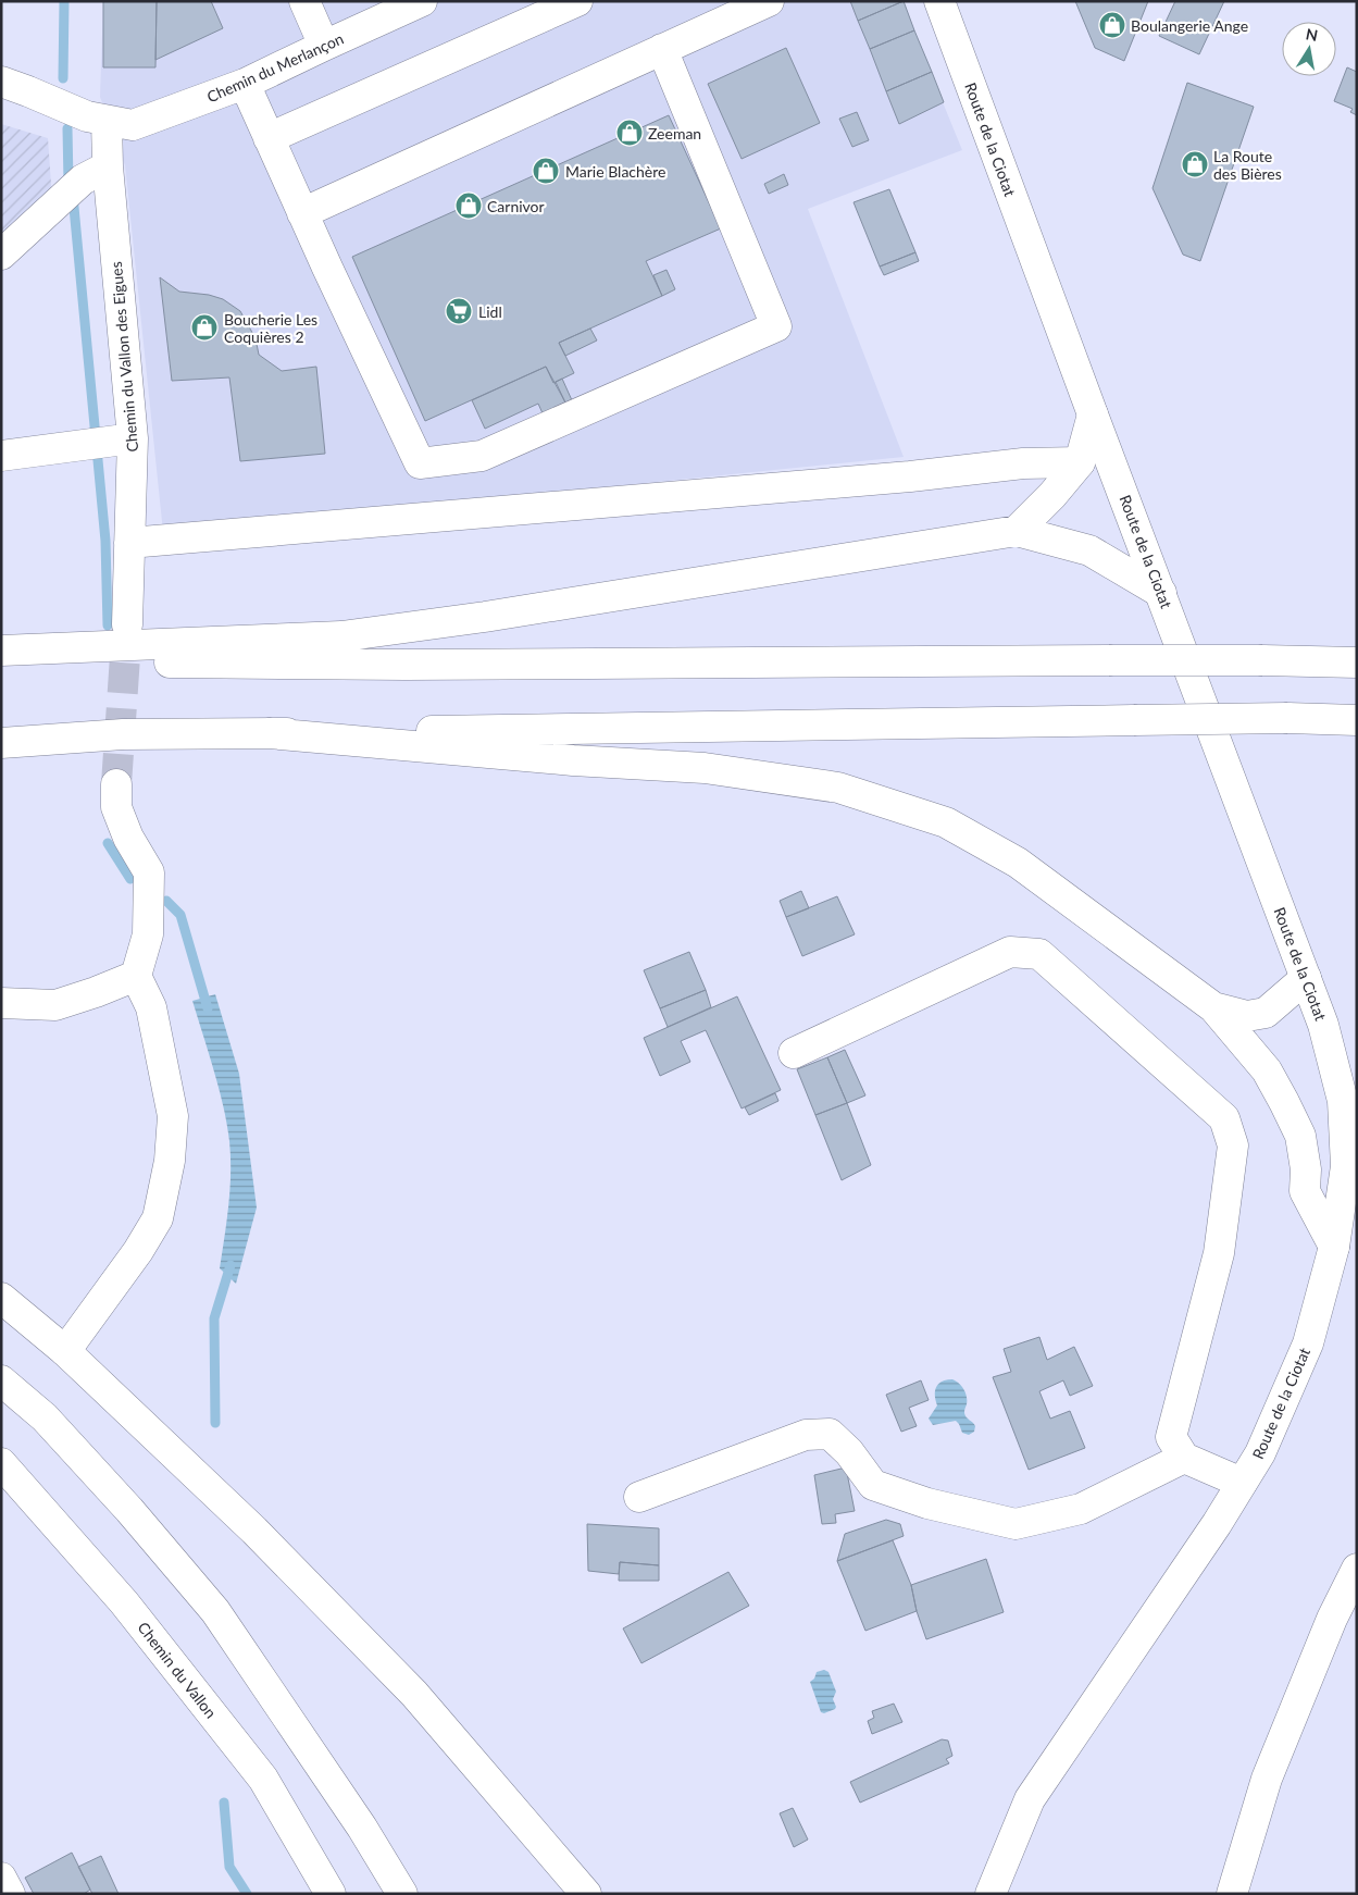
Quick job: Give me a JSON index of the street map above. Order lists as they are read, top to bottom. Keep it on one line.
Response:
{"streets":{"main road":["Chemin du Merlançon","Route de la Ciotat","Chemin du Vallon des Eigues","Chemin du Vallon"]},"crossings":[["Chemin du Merlançon","Chemin du Vallon des Eigues"]],"places":{"shop":["Boulangerie Ange","Zeeman","La Route des Bières","Marie Blachère","Carnivor","Boucherie Les Coquières 2"],"supermarket":["Lidl"]},"north":"top"}
